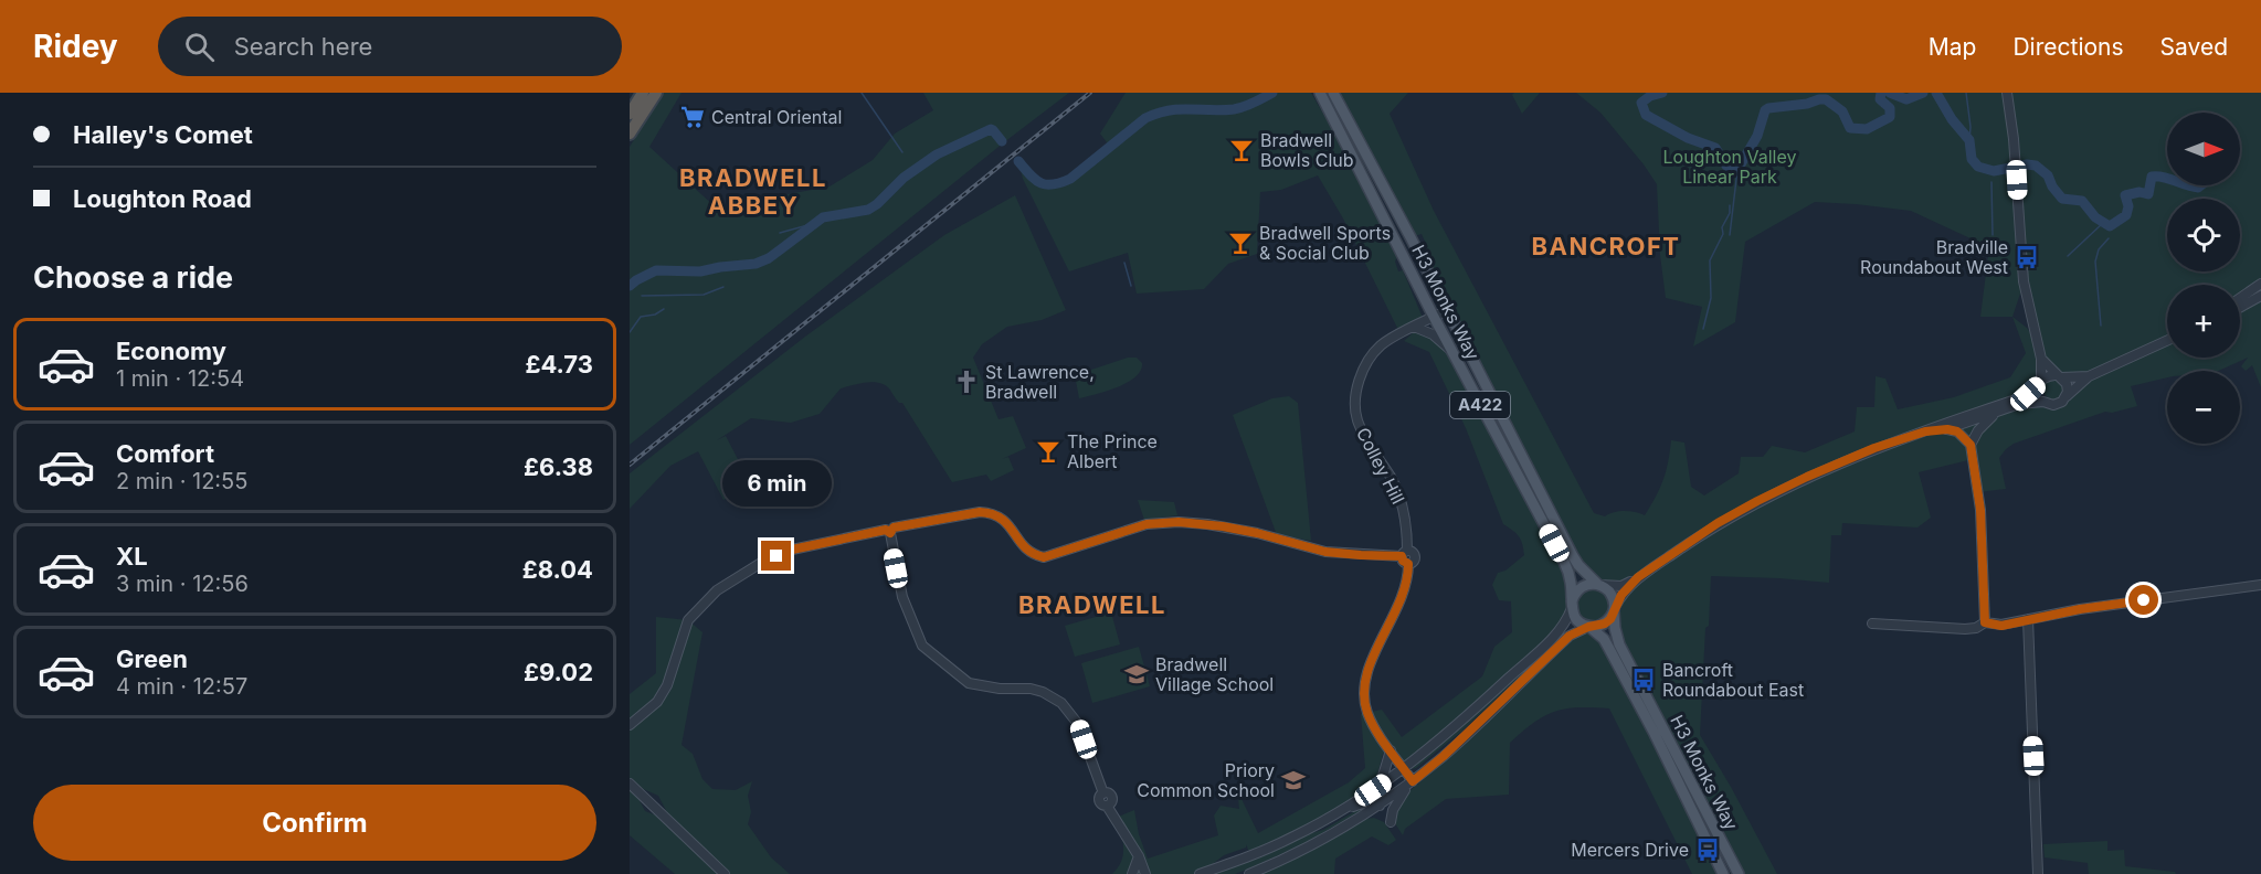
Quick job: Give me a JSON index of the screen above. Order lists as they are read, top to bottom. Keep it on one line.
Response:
{"streets":{"main road":["H3 Monks Way","A422"],"street":["Colley Hill"]},"crossings":[["H3 Monks Way","A422"],["H3 Monks Way","Colley Hill"]],"districts":["BRADWELL ABBEY","BANCROFT","BRADWELL"],"parks":["Loughton Valley Linear Park"],"places":{"supermarket":["Central Oriental"],"bar":["Bradwell Bowls Club","Bradwell Sports & Social Club","The Prince Albert"],"bus stop":["Bradville Roundabout West","Bancroft Roundabout East","Mercers Drive"],"church":["St Lawrence, Bradwell"],"school or university":["Bradwell Village School","Priory Common School"]},"north":"right","page":{"header":"Ridey","search":"Search here","nav":["Map","Directions","Saved"],"banner":["Halley's Comet","Loughton Road"],"map_buttons":["+","−"],"heading":"Choose a ride","list":[{"name":"Economy","note":"1 min · 12:54","value":"£4.73"},{"name":"Comfort","note":"2 min · 12:55","value":"£6.38"},{"name":"XL","note":"3 min · 12:56","value":"£8.04"},{"name":"Green","note":"4 min · 12:57","value":"£9.02"}],"bubble":"6 min","buttons":"Confirm"}}
